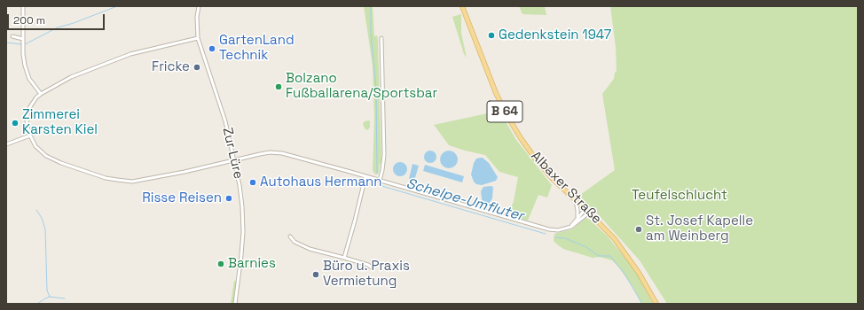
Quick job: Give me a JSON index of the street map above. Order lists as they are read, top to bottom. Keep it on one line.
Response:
{"streets":{"main road":["B 64","Albaxer Straße"],"street":["Zur Lüre"]},"water":["Schelpe-Umfluter"],"parks":["Teufelschlucht"],"places":["Gedenkstein 1947","GartenLand Technik","Fricke","Bolzano Fußballarena/Sportsbar","Zimmerei Karsten Kiel","Autohaus Hermann","Risse Reisen","St. Josef Kapelle am Weinberg","Barnies","Büro u. Praxis Vermietung"],"scale_bar":"200 m"}
